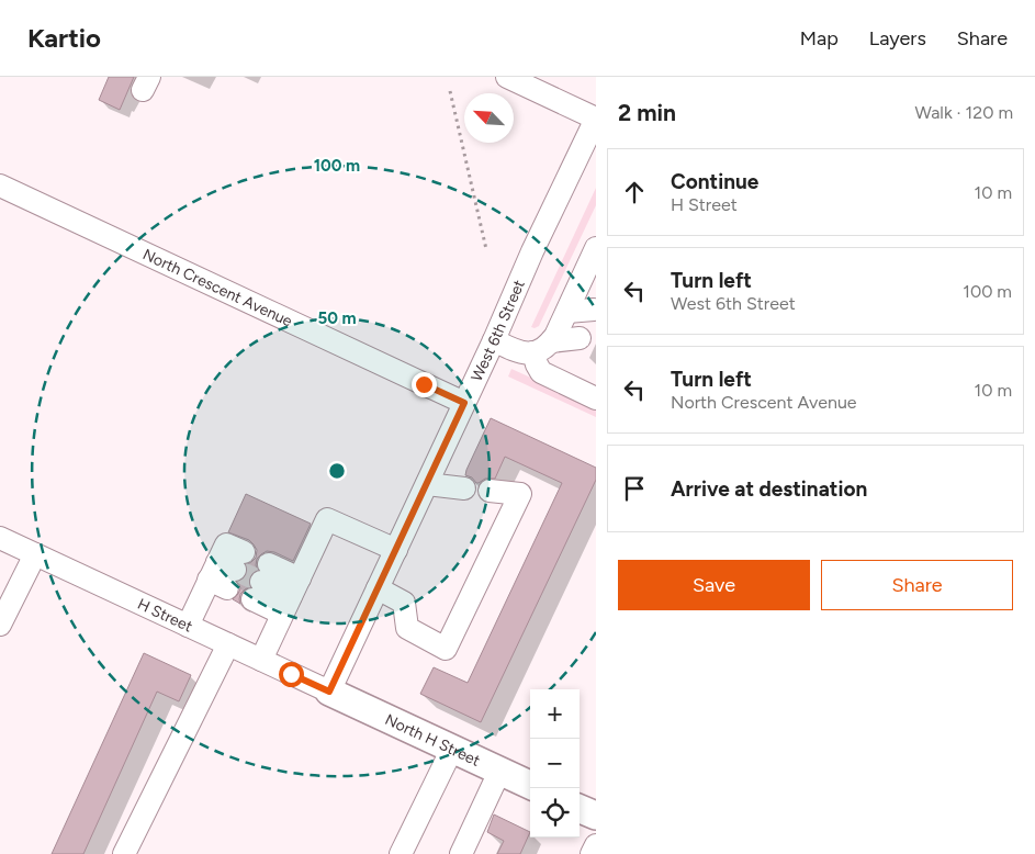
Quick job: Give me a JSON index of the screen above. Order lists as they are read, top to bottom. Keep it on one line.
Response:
{"streets":{"main road":["North H Street"],"street":["North Crescent Avenue","West 6th Street","H Street"]},"crossings":[["North Crescent Avenue","West 6th Street"],["West 6th Street","H Street"],["West 6th Street","North H Street"],["H Street","North H Street"]],"north":"top left","page":{"header":"Kartio","nav":["Map","Layers","Share"],"heading":["2 min","Walk · 120 m"],"list":[["Continue","H Street","10 m"],["Turn left","West 6th Street","100 m"],["Turn left","North Crescent Avenue","10 m"],"Arrive at destination"],"buttons":["Save","Share"],"map_buttons":["+","−"]},"rings":["100 m","50 m"]}
